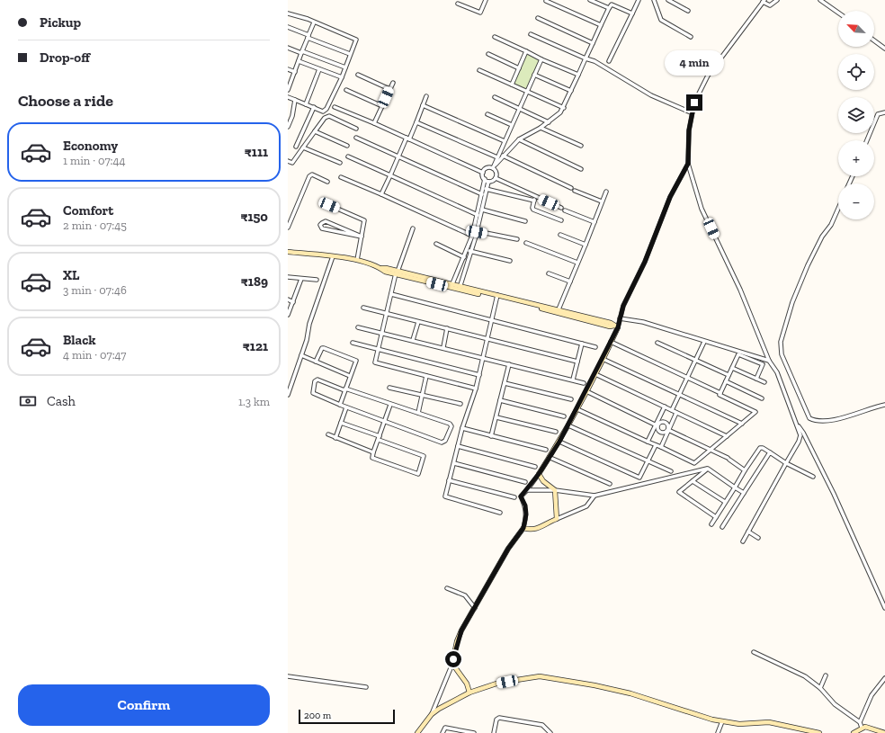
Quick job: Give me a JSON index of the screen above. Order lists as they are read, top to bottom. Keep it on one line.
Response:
{"scale_bar":"200 m","north":"top left","page":{"banner":["Pickup","Drop-off"],"map_buttons":["+","−"],"bubble":"4 min","heading":"Choose a ride","list":[{"name":"Economy","note":"1 min · 07:44","value":"₹111"},{"name":"Comfort","note":"2 min · 07:45","value":"₹150"},{"name":"XL","note":"3 min · 07:46","value":"₹189"},{"name":"Black","note":"4 min · 07:47","value":"₹121"}],"pay":["Cash","1.3 km"],"buttons":"Confirm","scale":"200 m"}}
